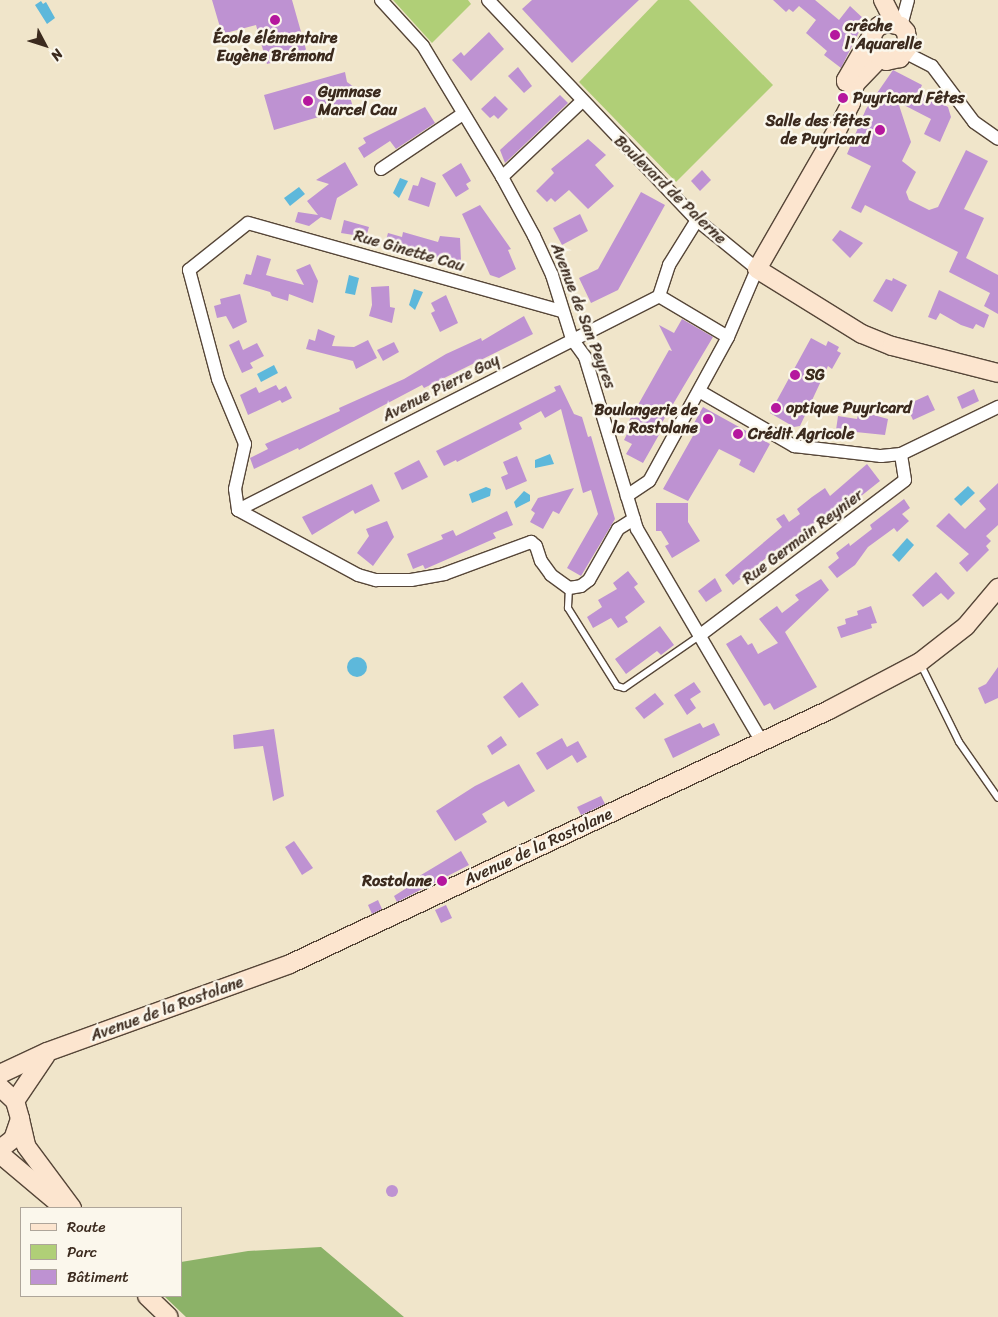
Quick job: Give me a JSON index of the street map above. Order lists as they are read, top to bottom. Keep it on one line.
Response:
{"streets":{"street":["Boulevard de Palerne","Rue Ginette Cau","Avenue de San Peyres","Avenue Pierre Gay","Rue Germain Reynier","Avenue de la Rostolane"]},"crossings":[["Rue Ginette Cau","Avenue de San Peyres"],["Rue Ginette Cau","Avenue Pierre Gay"],["Avenue de San Peyres","Avenue Pierre Gay"],["Avenue de San Peyres","Rue Germain Reynier"],["Avenue de San Peyres","Avenue de la Rostolane"]],"places":["École élémentaire Eugène Brémond","crêche l'Aquarelle","Puyricard Fêtes","Gymnase Marcel Cau","Salle des fêtes de Puyricard","SG","optique Puyricard","Boulangerie de la Rostolane","Crédit Agricole","Rostolane"],"legend":["Route","Parc","Bâtiment"],"north":"bottom right"}
